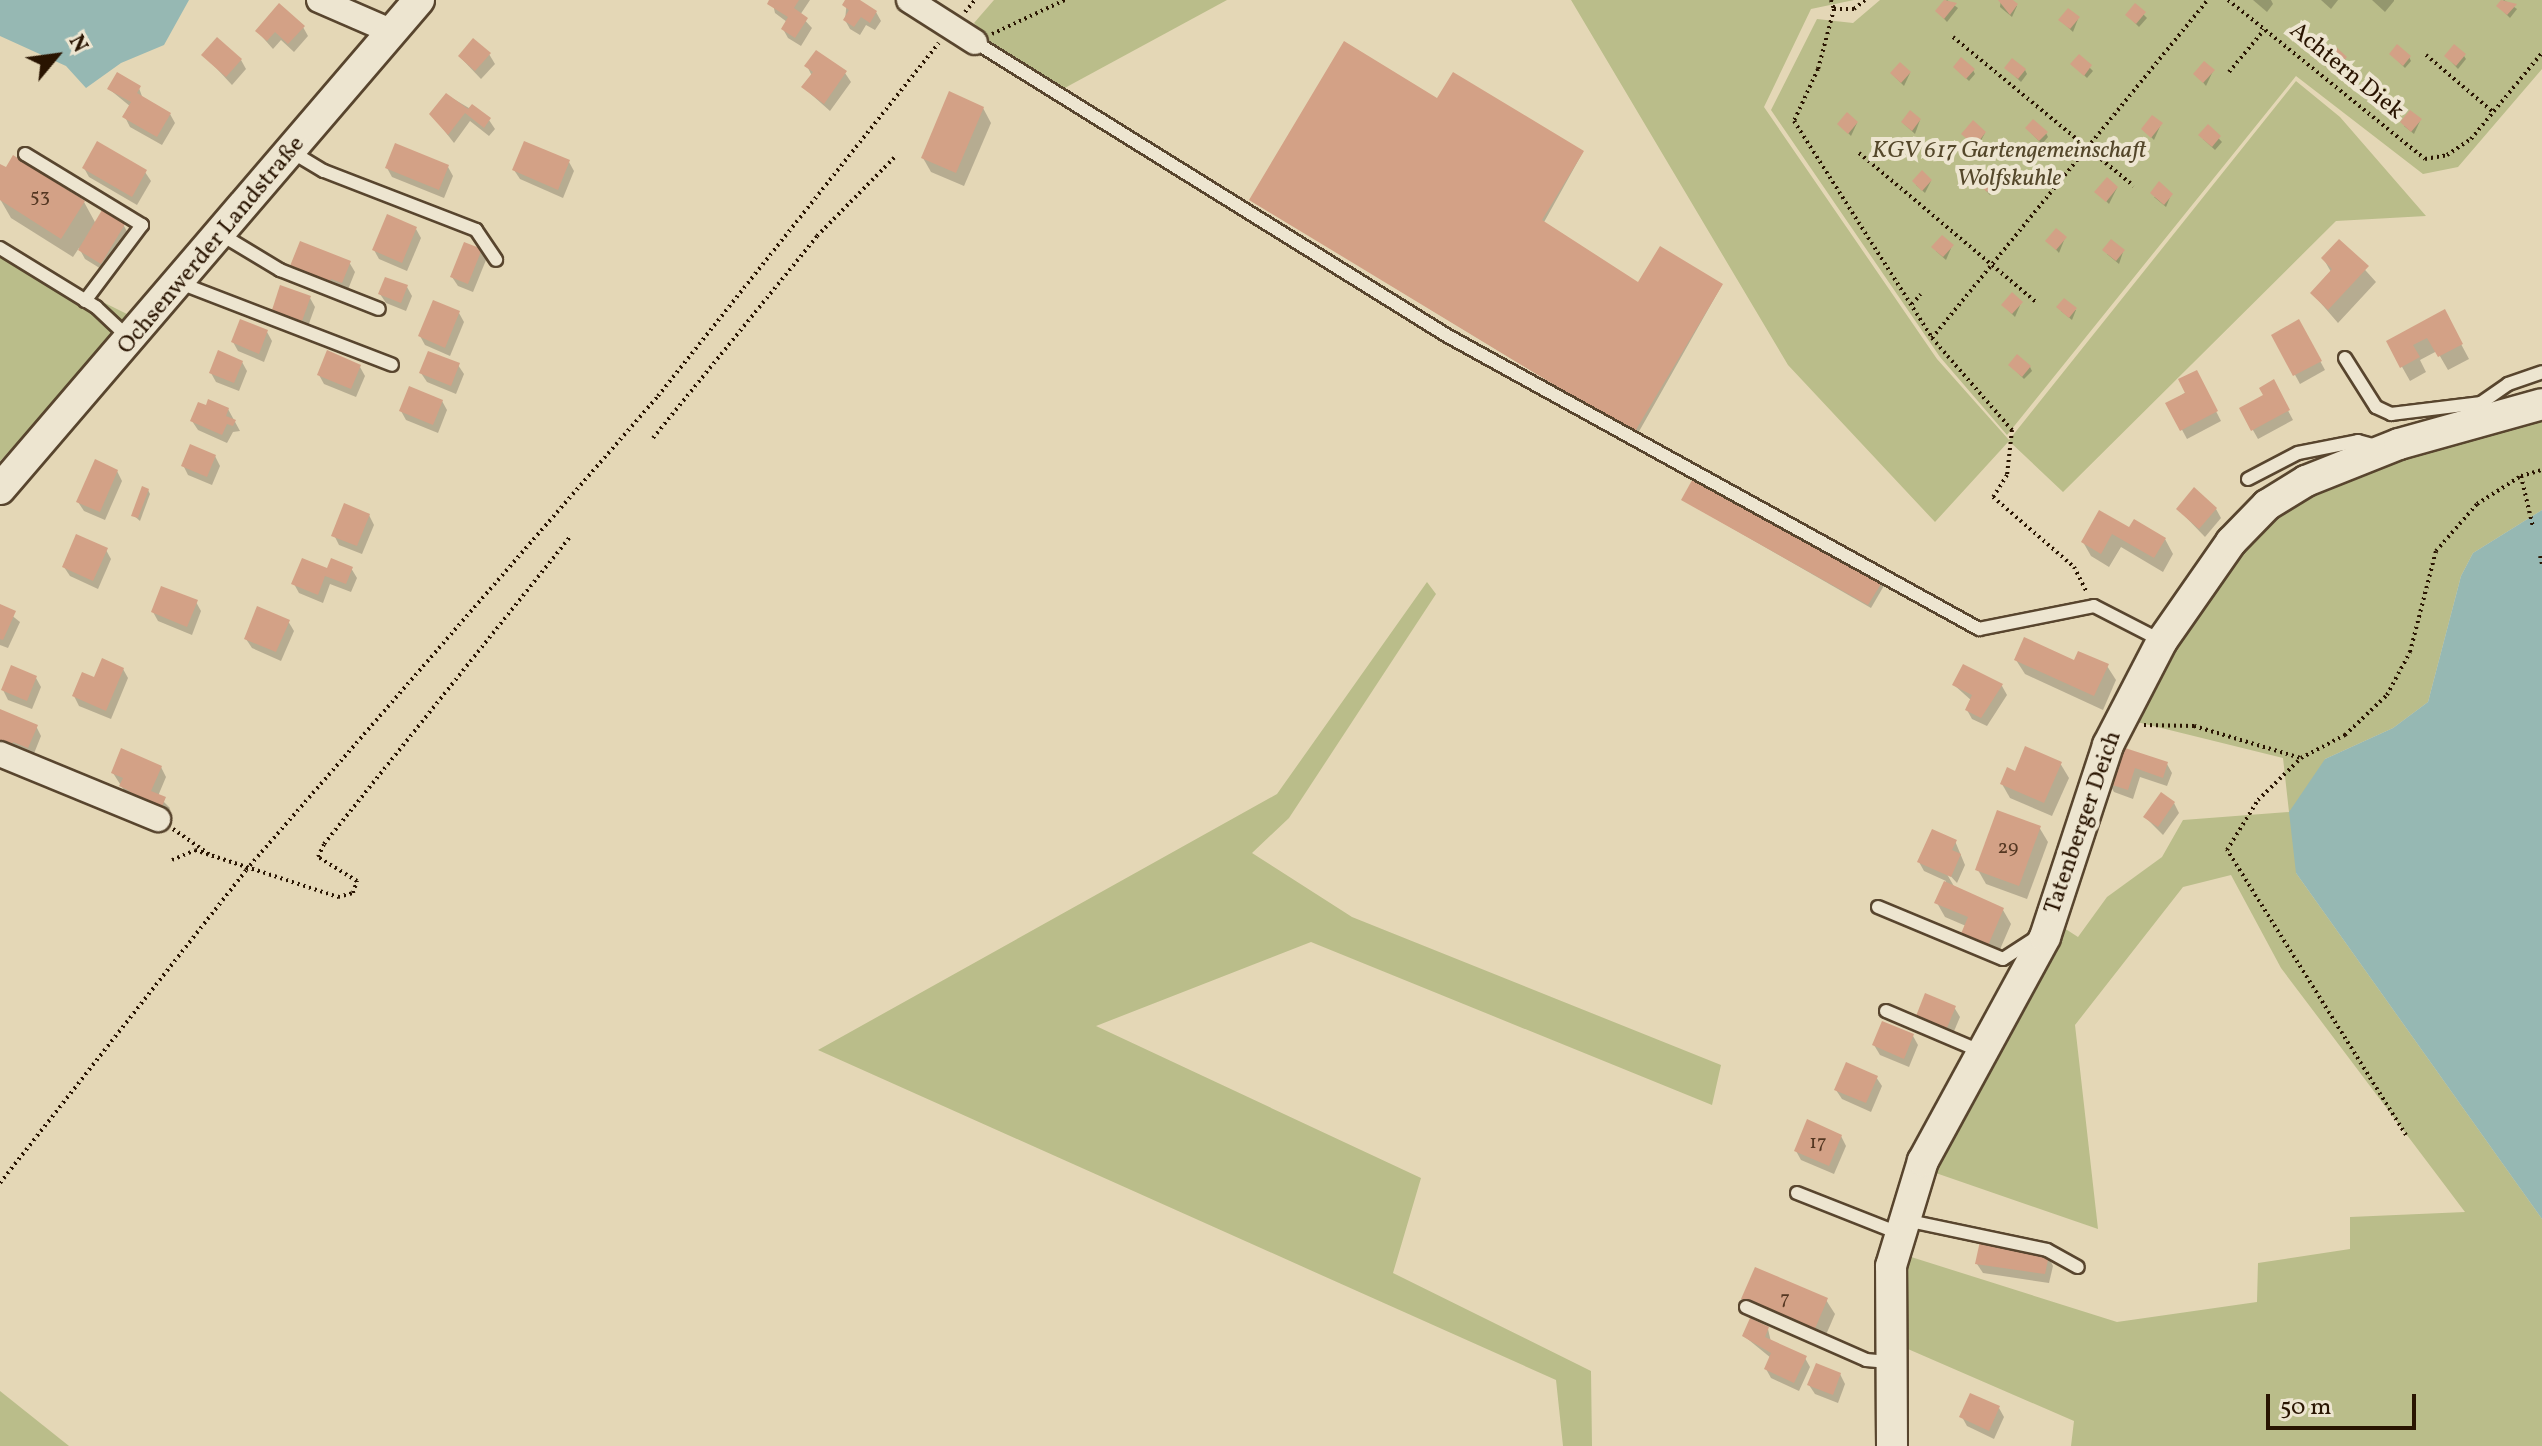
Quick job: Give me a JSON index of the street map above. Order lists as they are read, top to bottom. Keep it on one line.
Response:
{"streets":{"street":["Ochsenwerder Landstraße","Tatenberger Deich"],"path":["Achtern Diek"]},"parks":["KGV 617 Gartengemeinschaft Wolfskuhle"],"house_numbers":["53","29","17","7"],"scale_bar":"50 m","north":"top right"}
